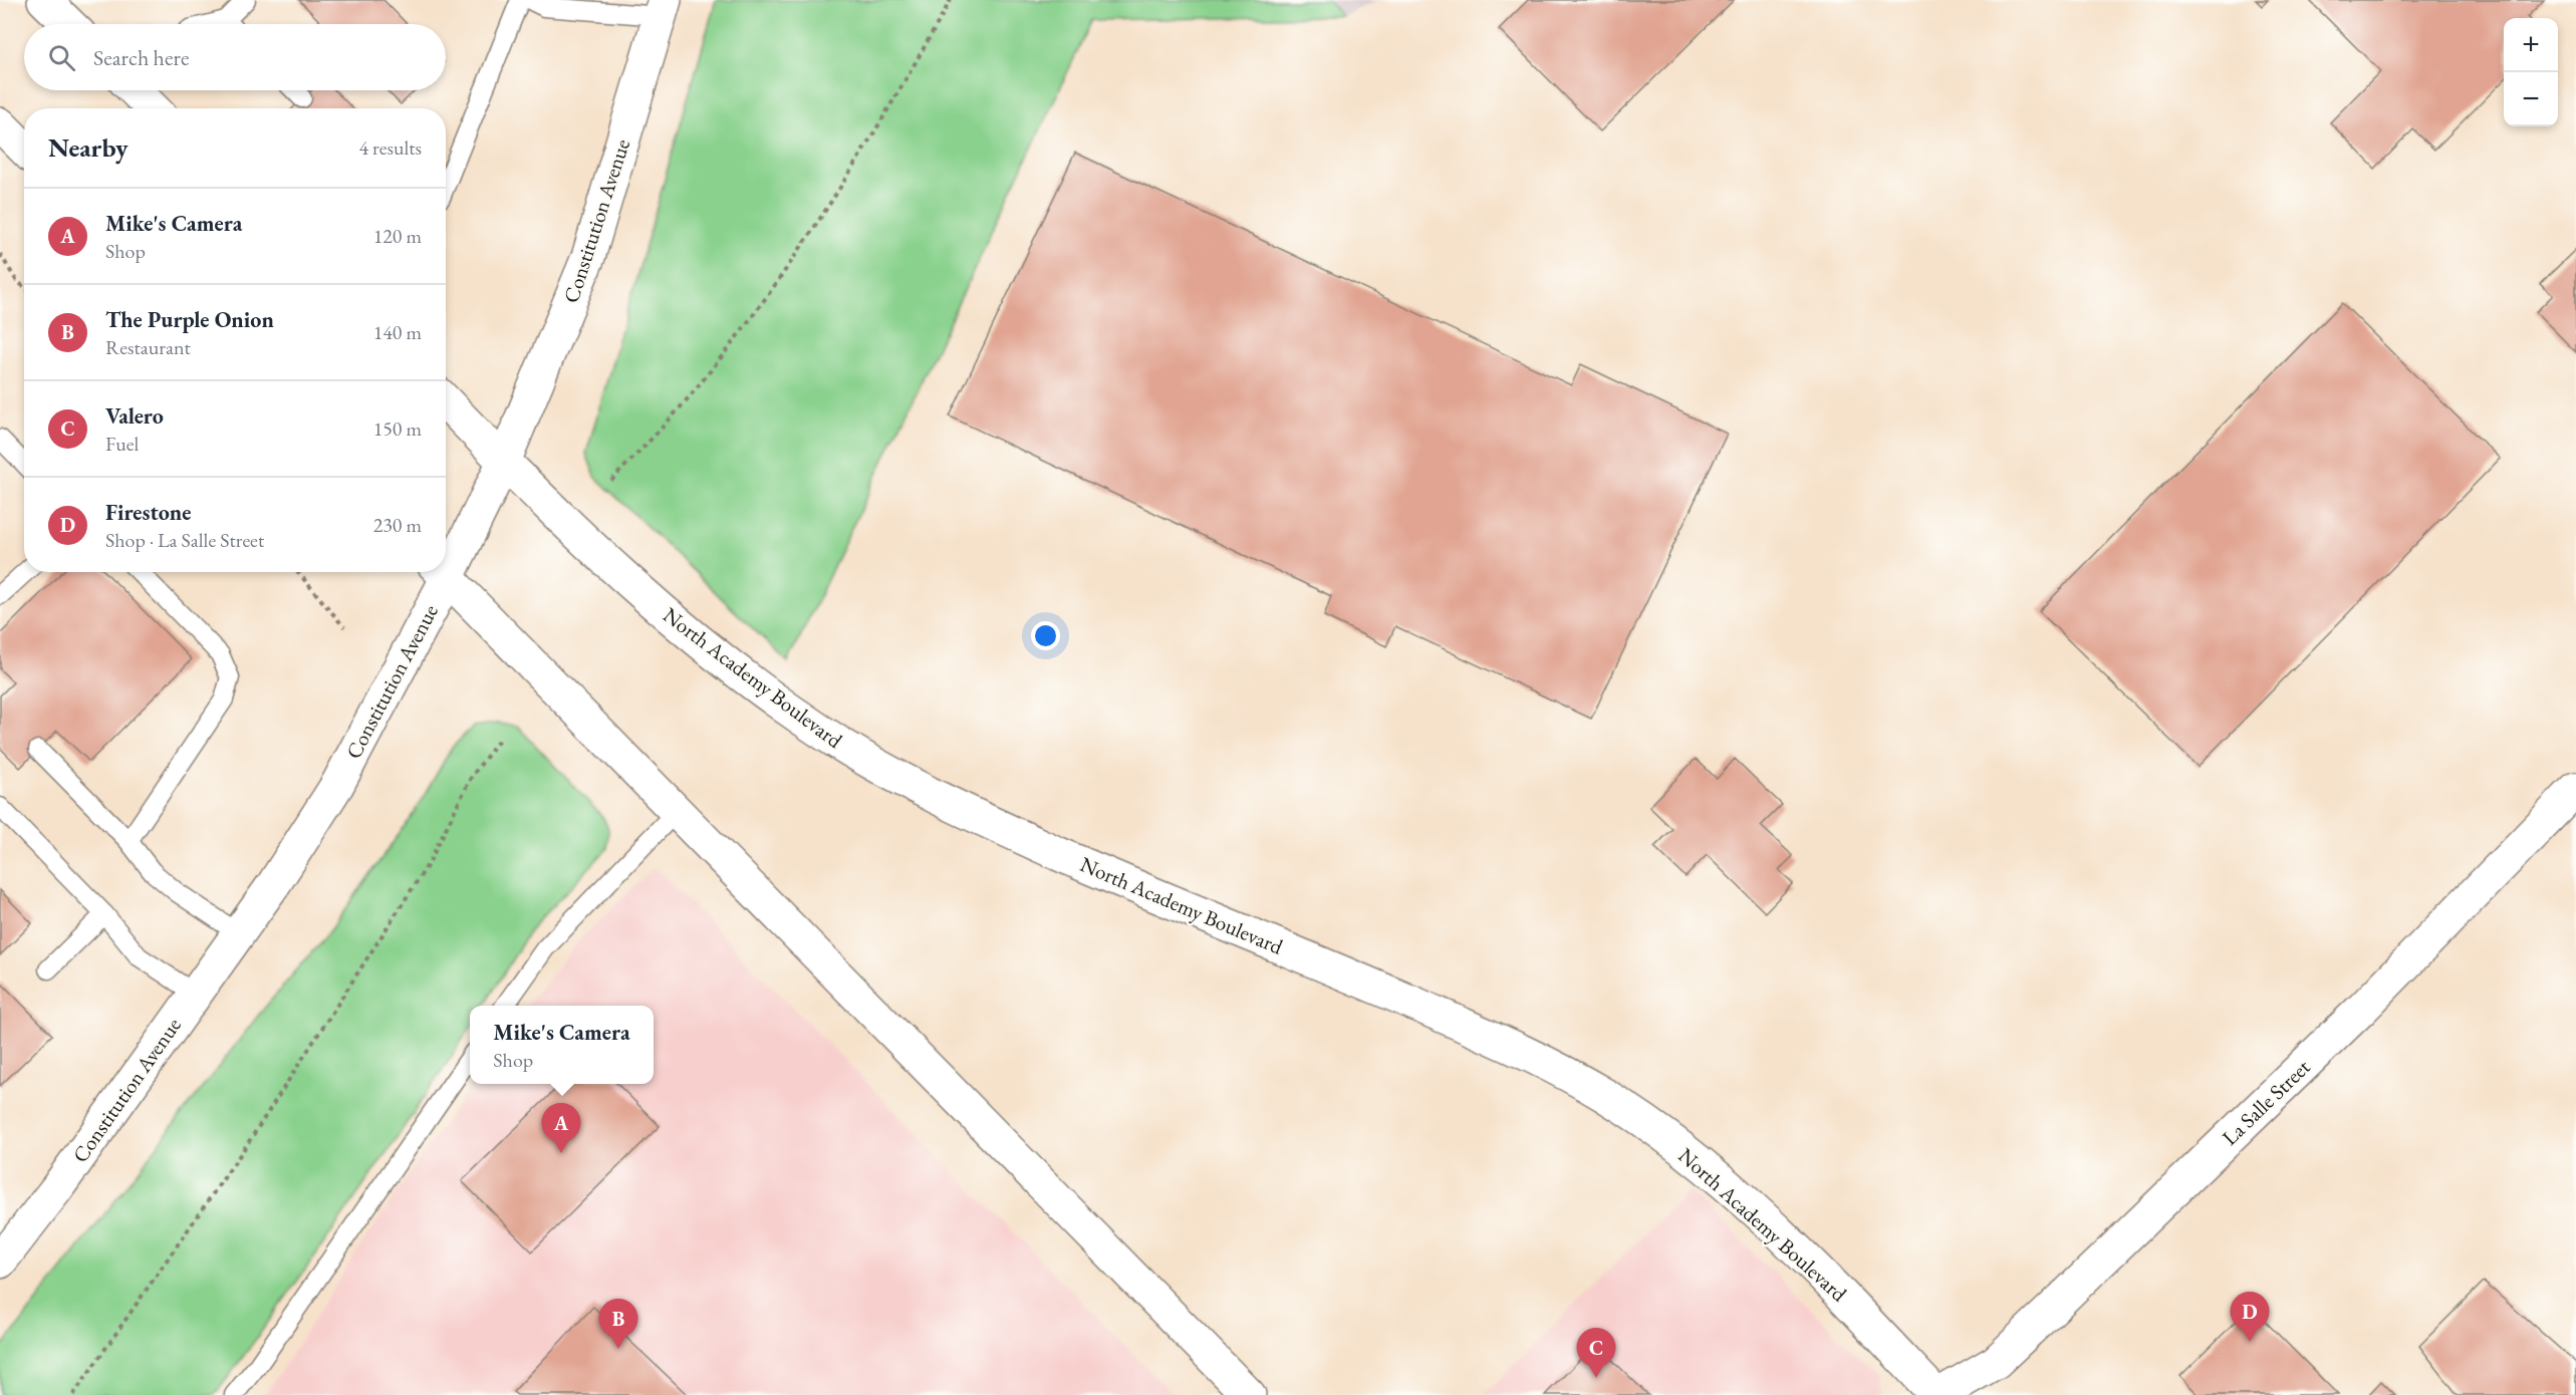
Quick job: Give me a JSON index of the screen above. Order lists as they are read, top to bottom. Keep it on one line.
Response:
{"streets":{"main road":["Constitution Avenue","North Academy Boulevard","La Salle Street"]},"crossings":[["Constitution Avenue","North Academy Boulevard"],["North Academy Boulevard","La Salle Street"]],"page":{"map_buttons":["+","−"],"search":"Search here","heading":["Nearby","4 results"],"list":[{"mark":"A","name":"Mike's Camera","note":"Shop","value":"120 m"},{"mark":"B","name":"The Purple Onion","note":"Restaurant","value":"140 m"},{"mark":"C","name":"Valero","note":"Fuel","value":"150 m"},{"mark":"D","name":"Firestone","note":"Shop · La Salle Street","value":"230 m"}],"popup":["Mike's Camera","Shop"],"pins":["A","D","B","C"]}}
